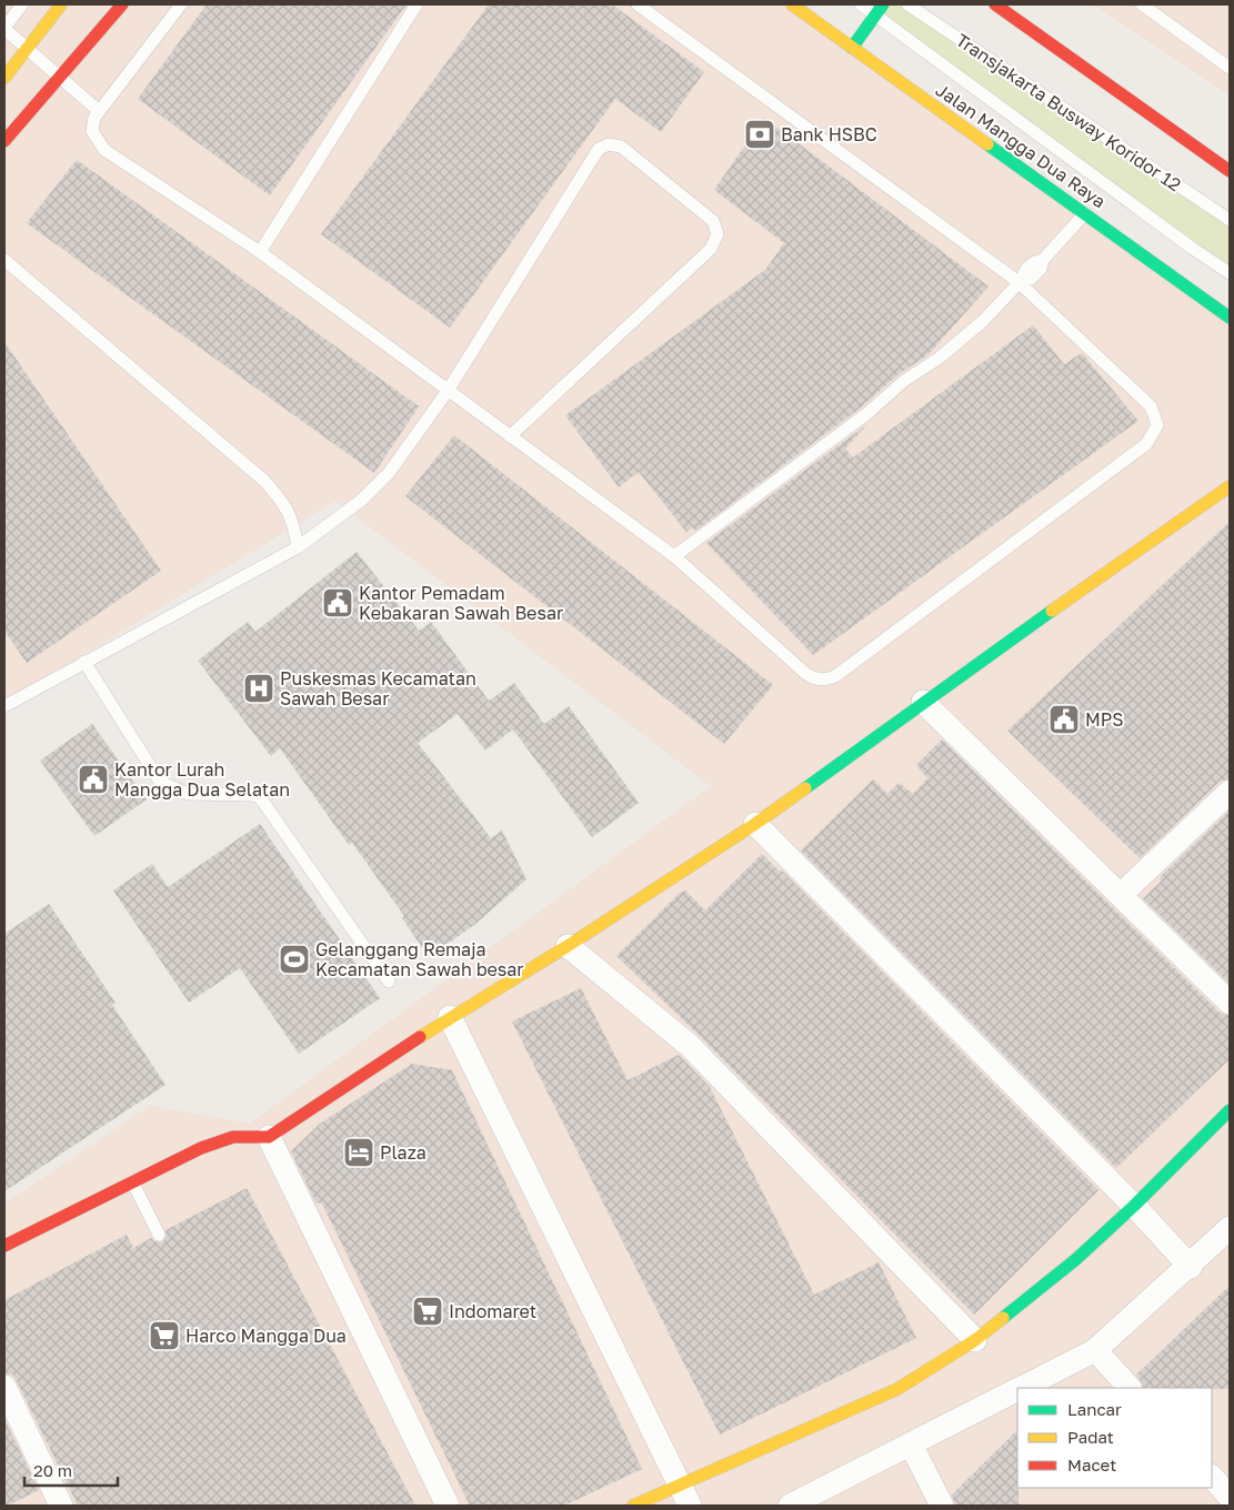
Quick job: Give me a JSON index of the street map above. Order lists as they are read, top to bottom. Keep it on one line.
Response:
{"streets":{"street":["Jalan Mangga Dua Raya"],"lane":["Transjakarta Busway Koridor 12"]},"places":{"bank":["Bank HSBC"],"public building":["Kantor Pemadam Kebakaran Sawah Besar","MPS","Kantor Lurah Mangga Dua Selatan"],"hospital":["Puskesmas Kecamatan Sawah Besar"],"sports":["Gelanggang Remaja Kecamatan Sawah besar"],"hotel":["Plaza"],"supermarket":["Indomaret","Harco Mangga Dua"]},"legend":["Lancar","Padat","Macet"],"scale_bar":"20 m"}
